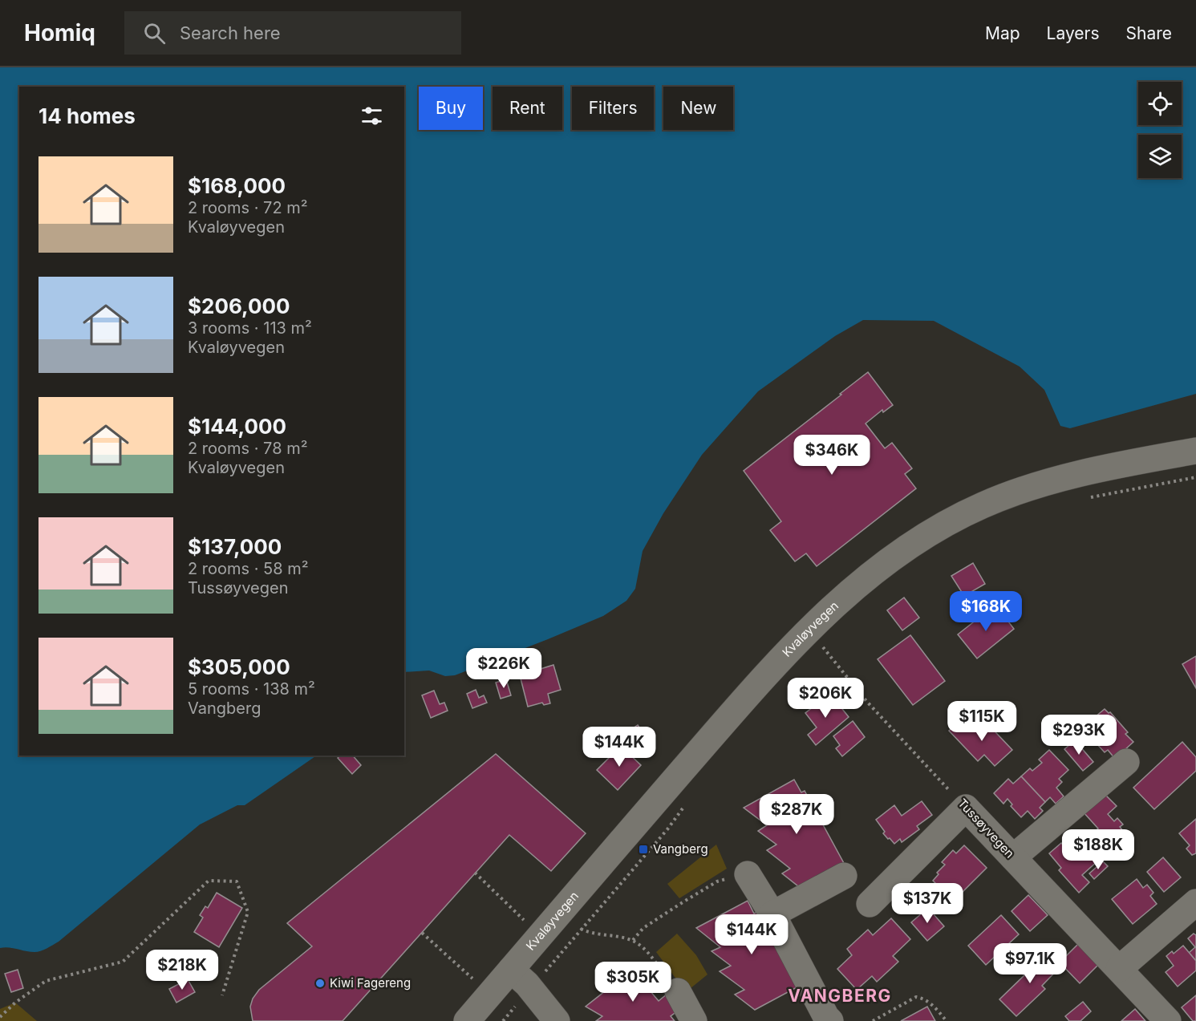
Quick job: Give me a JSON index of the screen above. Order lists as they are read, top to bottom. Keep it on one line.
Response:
{"streets":{"street":["Kvaløyvegen","Tussøyvegen"]},"crossings":[["Kvaløyvegen","Tussøyvegen"]],"districts":["VANGBERG"],"places":{"transit":["Vangberg"],"other":["Kiwi Fagereng"]},"page":{"header":"Homiq","search":"Search here","nav":["Map","Layers","Share"],"chip":["Buy","Rent","Filters","New"],"heading":"14 homes","list":[{"name":"$168,000","note":"2 rooms · 72 m² · Kvaløyvegen"},{"name":"$206,000","note":"3 rooms · 113 m² · Kvaløyvegen"},{"name":"$144,000","note":"2 rooms · 78 m² · Kvaløyvegen"},{"name":"$137,000","note":"2 rooms · 58 m² · Tussøyvegen"},{"name":"$305,000","note":"5 rooms · 138 m² · Vangberg"}],"price":["$346K","$168K","$226K","$206K","$115K","$293K","$144K","$287K","$188K","$137K","$144K","$97.1K","$218K","$305K"]}}
